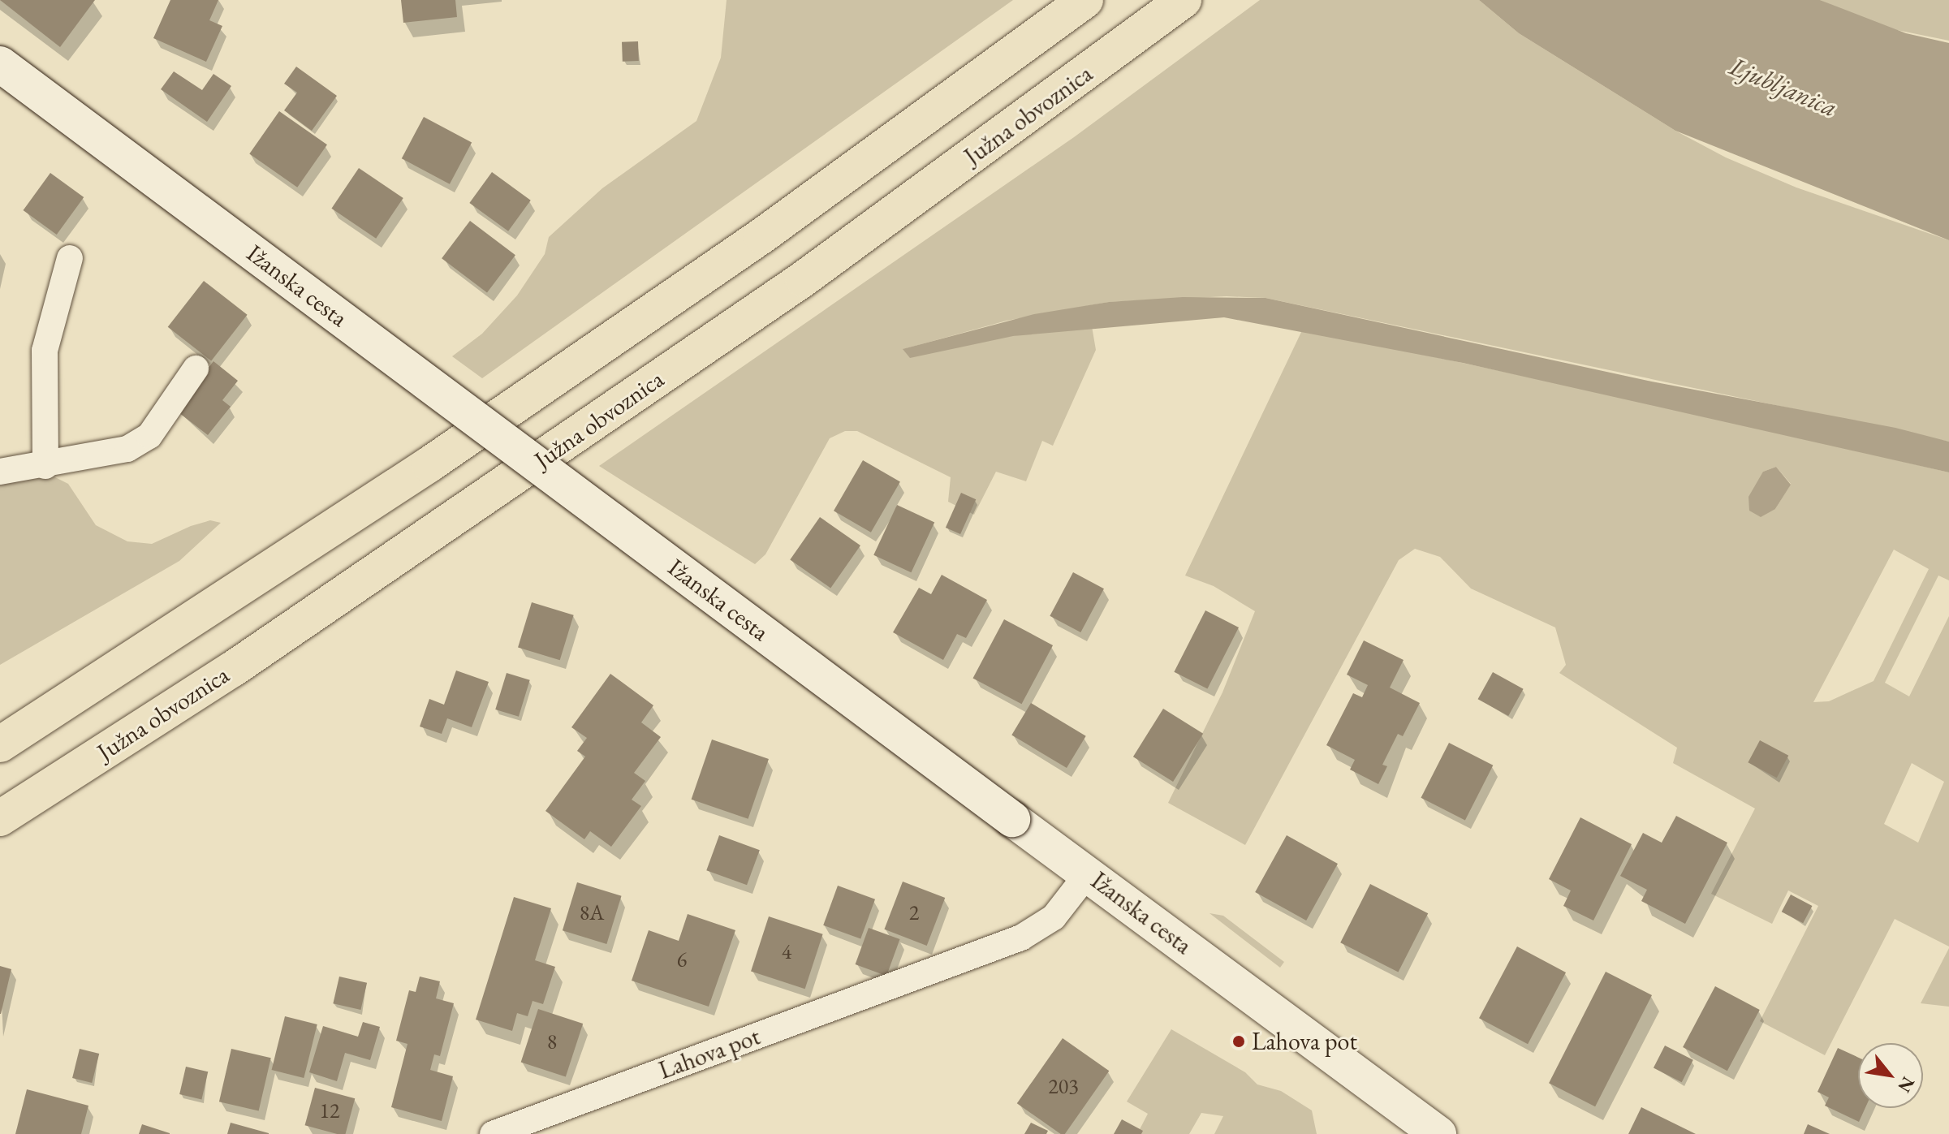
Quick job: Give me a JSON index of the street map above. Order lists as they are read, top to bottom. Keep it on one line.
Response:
{"streets":{"highway":["Južna obvoznica"],"main road":["Ižanska cesta"],"street":["Lahova pot"]},"crossings":[["Ižanska cesta","Lahova pot"]],"water":["Ljubljanica"],"places":["Lahova pot"],"house_numbers":["8A","2","4","6","8","203","12"],"north":"bottom right"}
